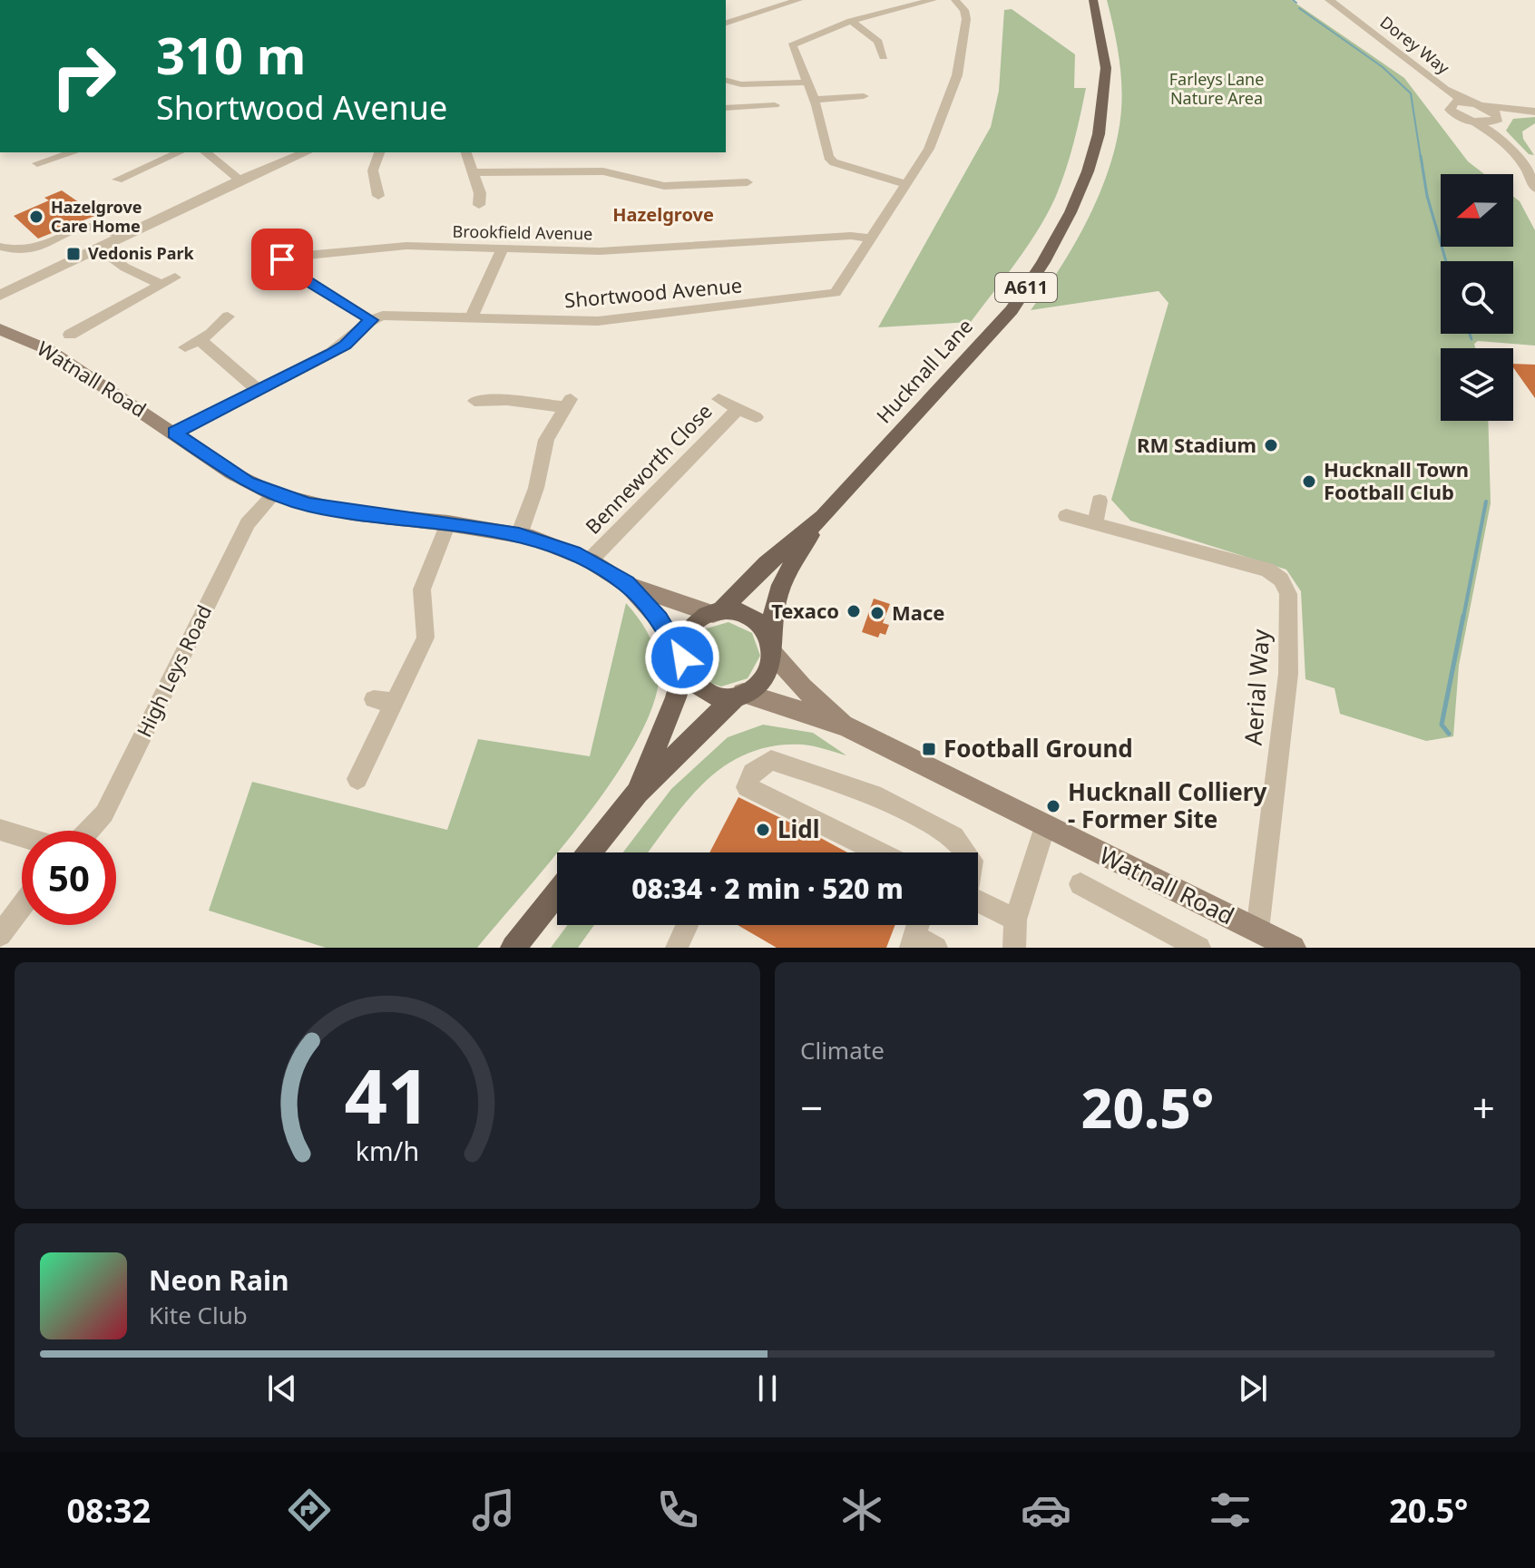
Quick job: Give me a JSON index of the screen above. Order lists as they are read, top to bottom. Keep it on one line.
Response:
{"streets":{"main road":["A611","Hucknall Lane","Watnall Road"],"street":["Dorey Way","Brookfield Avenue","Shortwood Avenue","Benneworth Close","High Leys Road","Aerial Way"]},"crossings":[["Brookfield Avenue","Shortwood Avenue"],["Hucknall Lane","Watnall Road"],["Watnall Road","Benneworth Close"],["Watnall Road","High Leys Road"],["Watnall Road","Aerial Way"]],"districts":["Hazelgrove"],"parks":["Farleys Lane Nature Area"],"places":{"other":["Hazelgrove Care Home","RM Stadium","Hucknall Town Football Club","Texaco","Mace","Hucknall Colliery - Former Site","Lidl"],"transit":["Vedonis Park","Football Ground"]},"north":"left","page":{"turn":["310 m","Shortwood Avenue"],"limit":"50","trip":"08:34 · 2 min · 520 m","tile":"Climate","heat":["−","20.5°","+"],"song":["Neon Rain","Kite Club"],"tabs":["08:32","20.5°"],"gauge":["41","km/h"]}}
